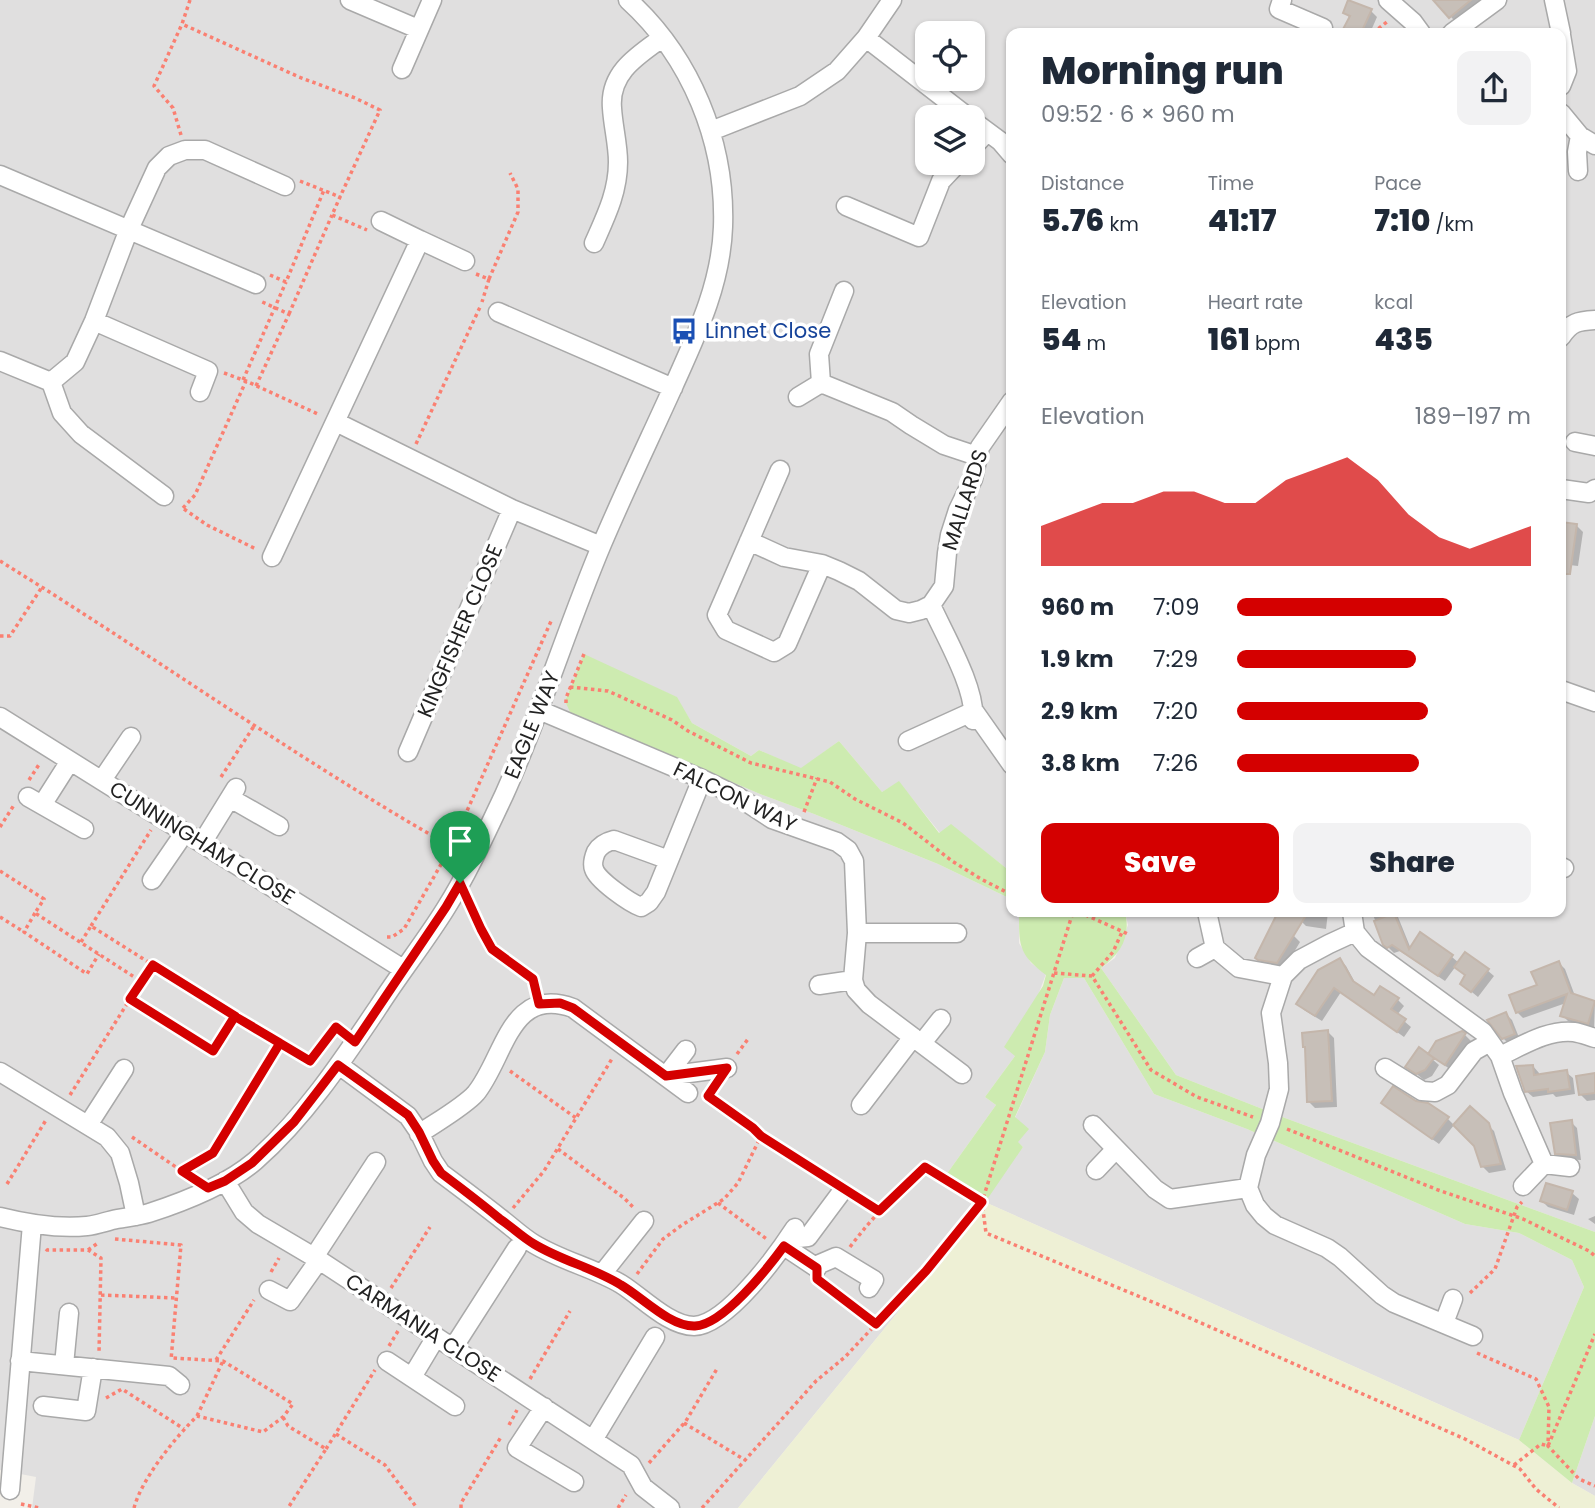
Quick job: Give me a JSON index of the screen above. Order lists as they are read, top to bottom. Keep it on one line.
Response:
{"streets":{"street":["MALLARDS","KINGFISHER CLOSE","EAGLE WAY","FALCON WAY","CUNNINGHAM CLOSE","CARMANIA CLOSE"]},"crossings":[["EAGLE WAY","FALCON WAY"],["EAGLE WAY","CUNNINGHAM CLOSE"],["EAGLE WAY","CARMANIA CLOSE"]],"places":{"bus stop":["Linnet Close"]},"page":{"heading":["Morning run","09:52 · 6 × 960 m"],"stats":[["Distance","5.76 km"],["Time","41:17"],["Pace","7:10 /km"],["Elevation","54 m"],["Heart rate","161 bpm"],["kcal","435"]],"chart":["Elevation","189–197 m"],"list":[{"name":"960 m","note":"7:09"},{"name":"1.9 km","note":"7:29"},{"name":"2.9 km","note":"7:20"},{"name":"3.8 km","note":"7:26"}],"buttons":["Save","Share"]}}
